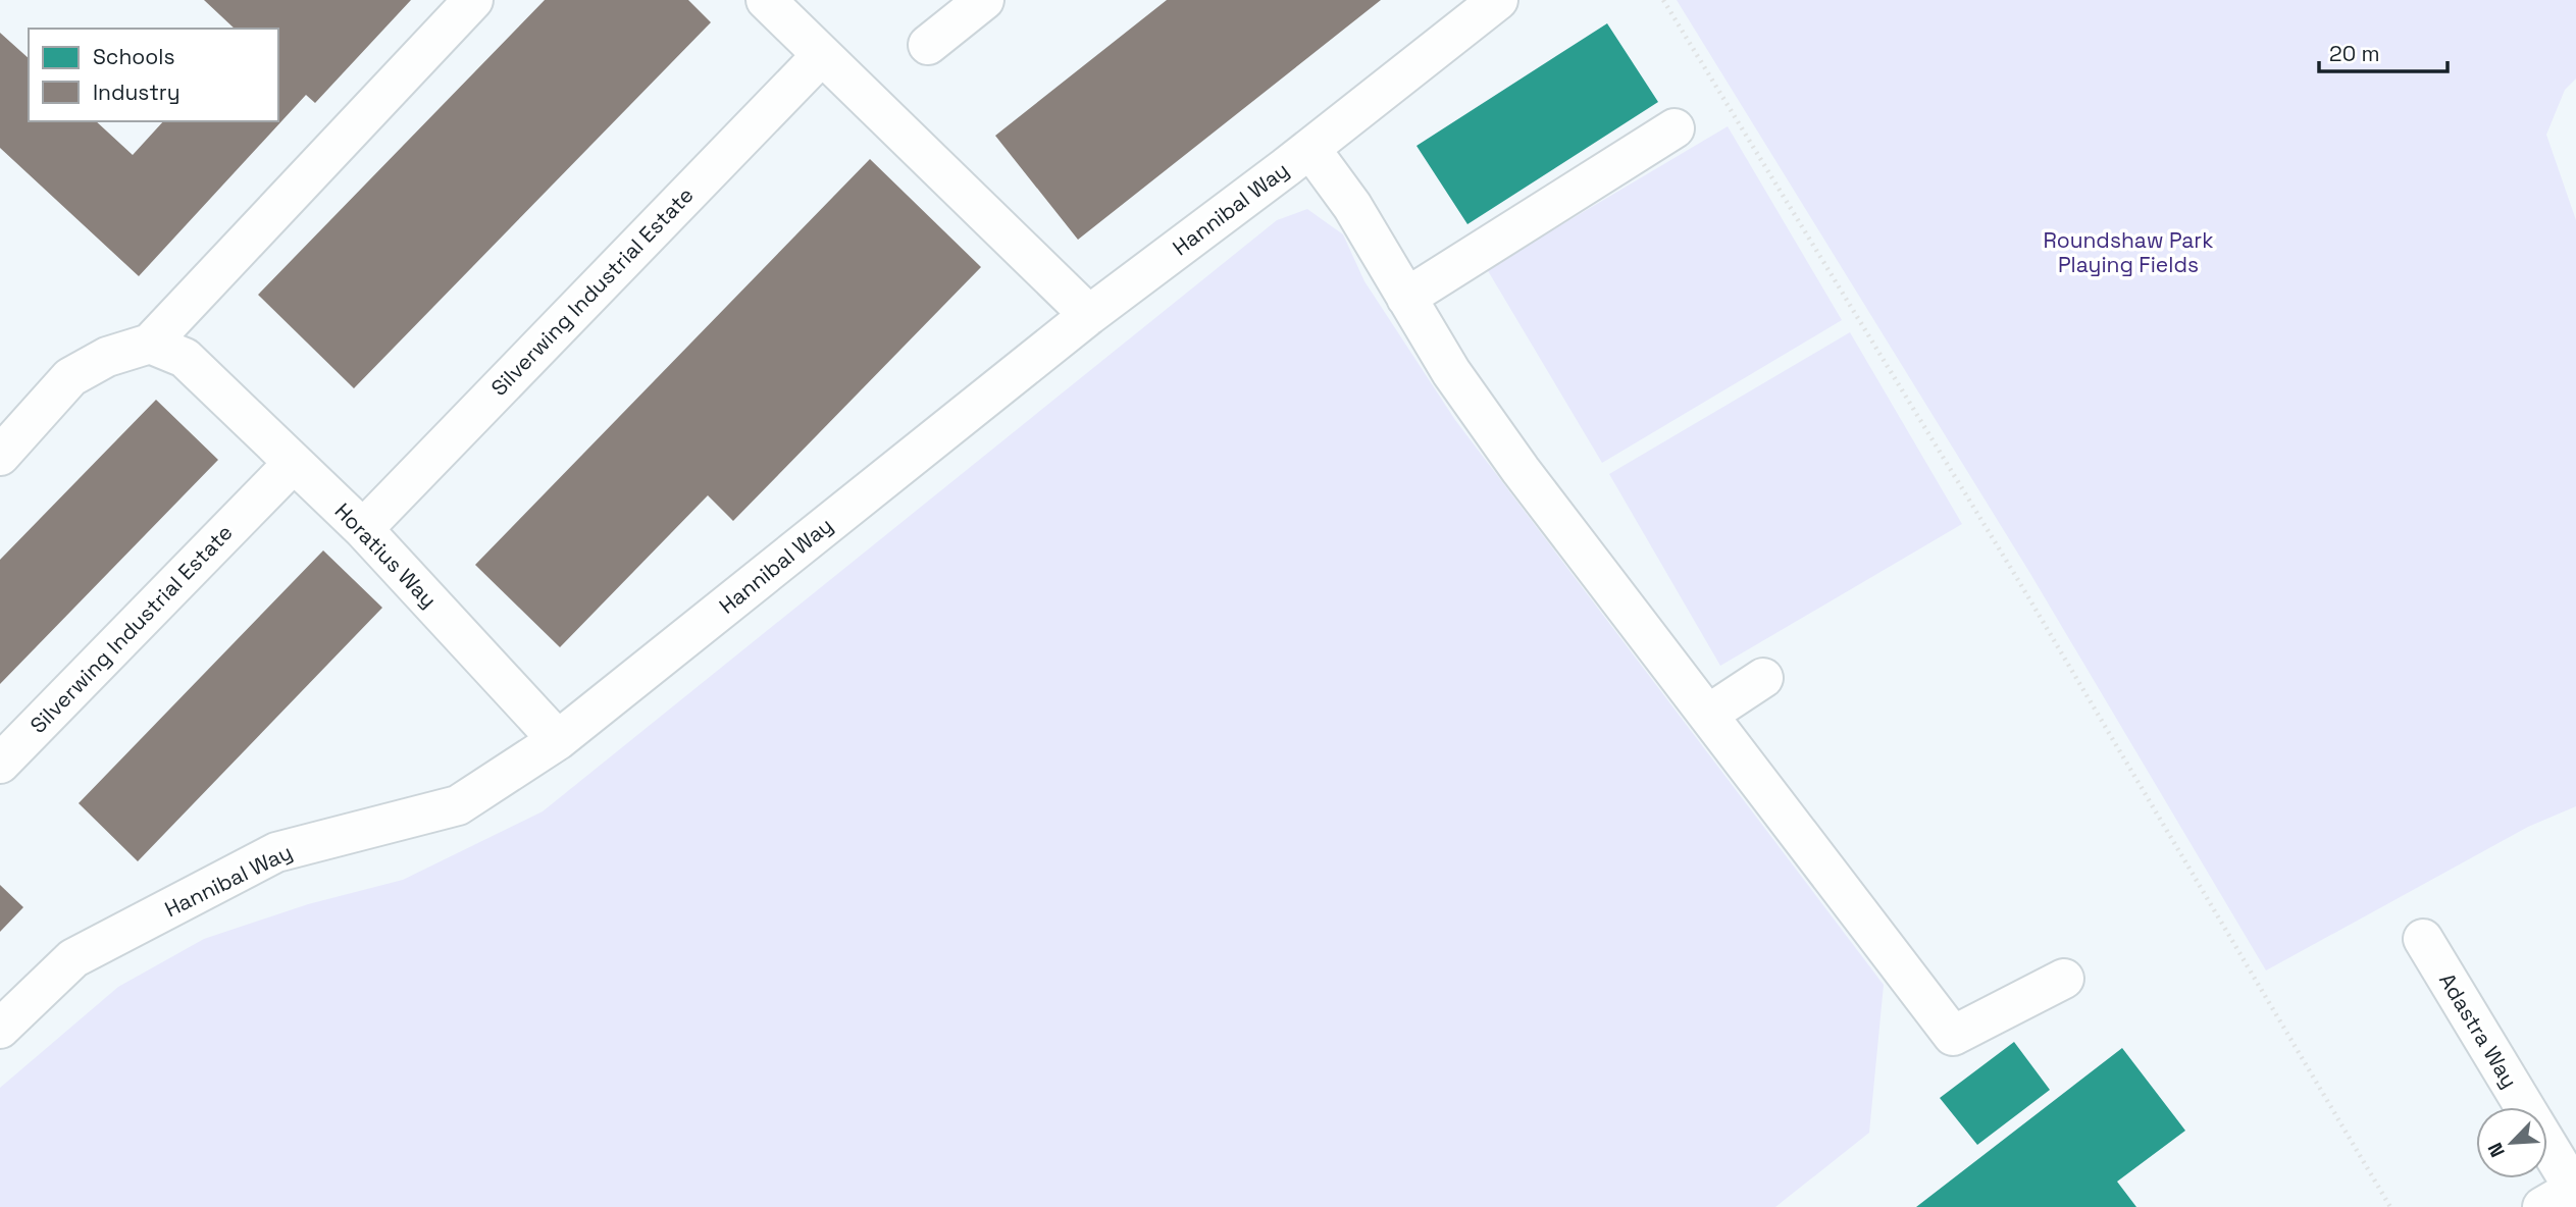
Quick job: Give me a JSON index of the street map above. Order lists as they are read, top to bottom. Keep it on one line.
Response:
{"streets":{"street":["Hannibal Way","Silverwing Industrial Estate","Horatius Way","Adastra Way"]},"crossings":[["Hannibal Way","Horatius Way"],["Silverwing Industrial Estate","Horatius Way"]],"parks":["Roundshaw Park Playing Fields"],"legend":["Schools","Industry"],"scale_bar":"20 m","north":"bottom left"}
